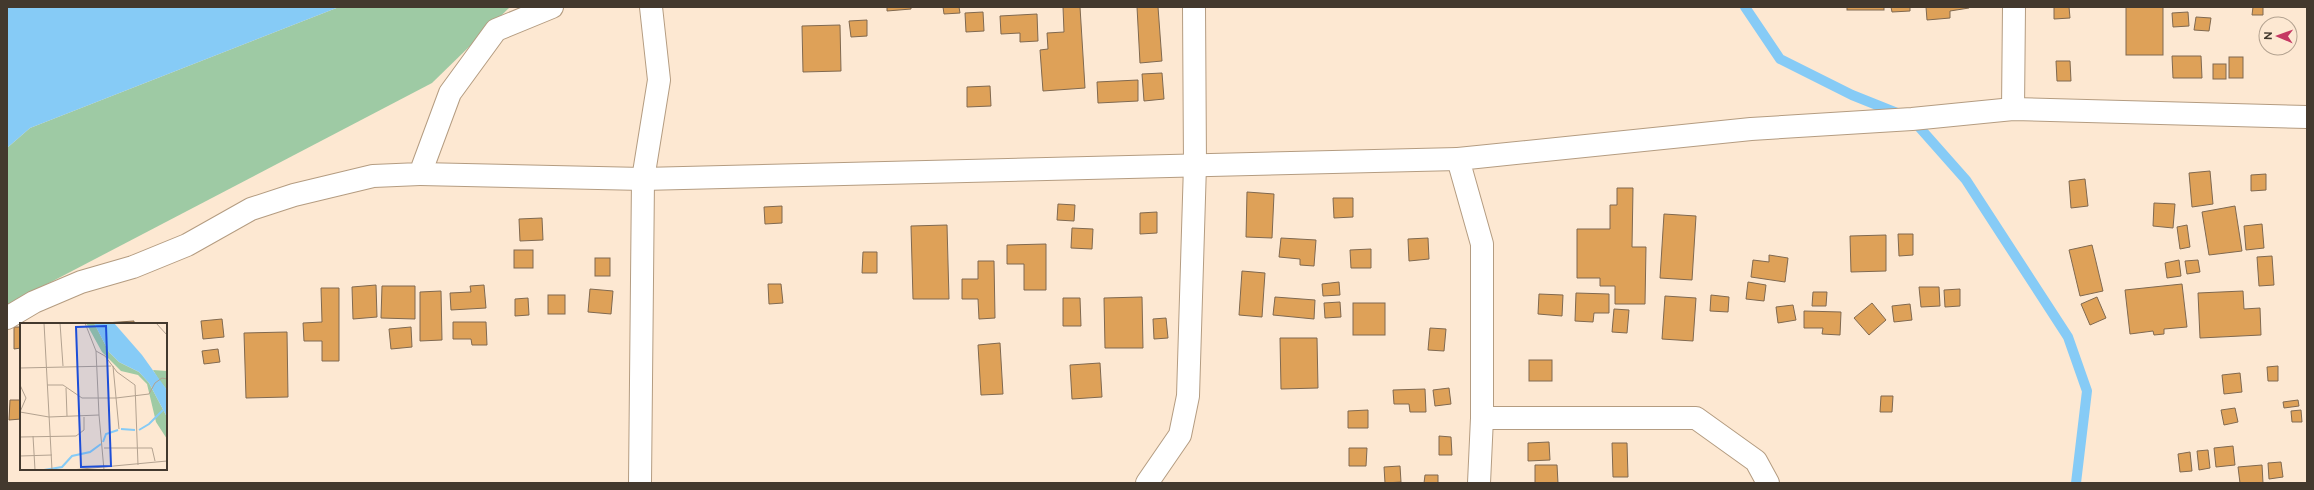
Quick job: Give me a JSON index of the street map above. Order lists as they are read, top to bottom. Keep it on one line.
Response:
{"north":"left"}
